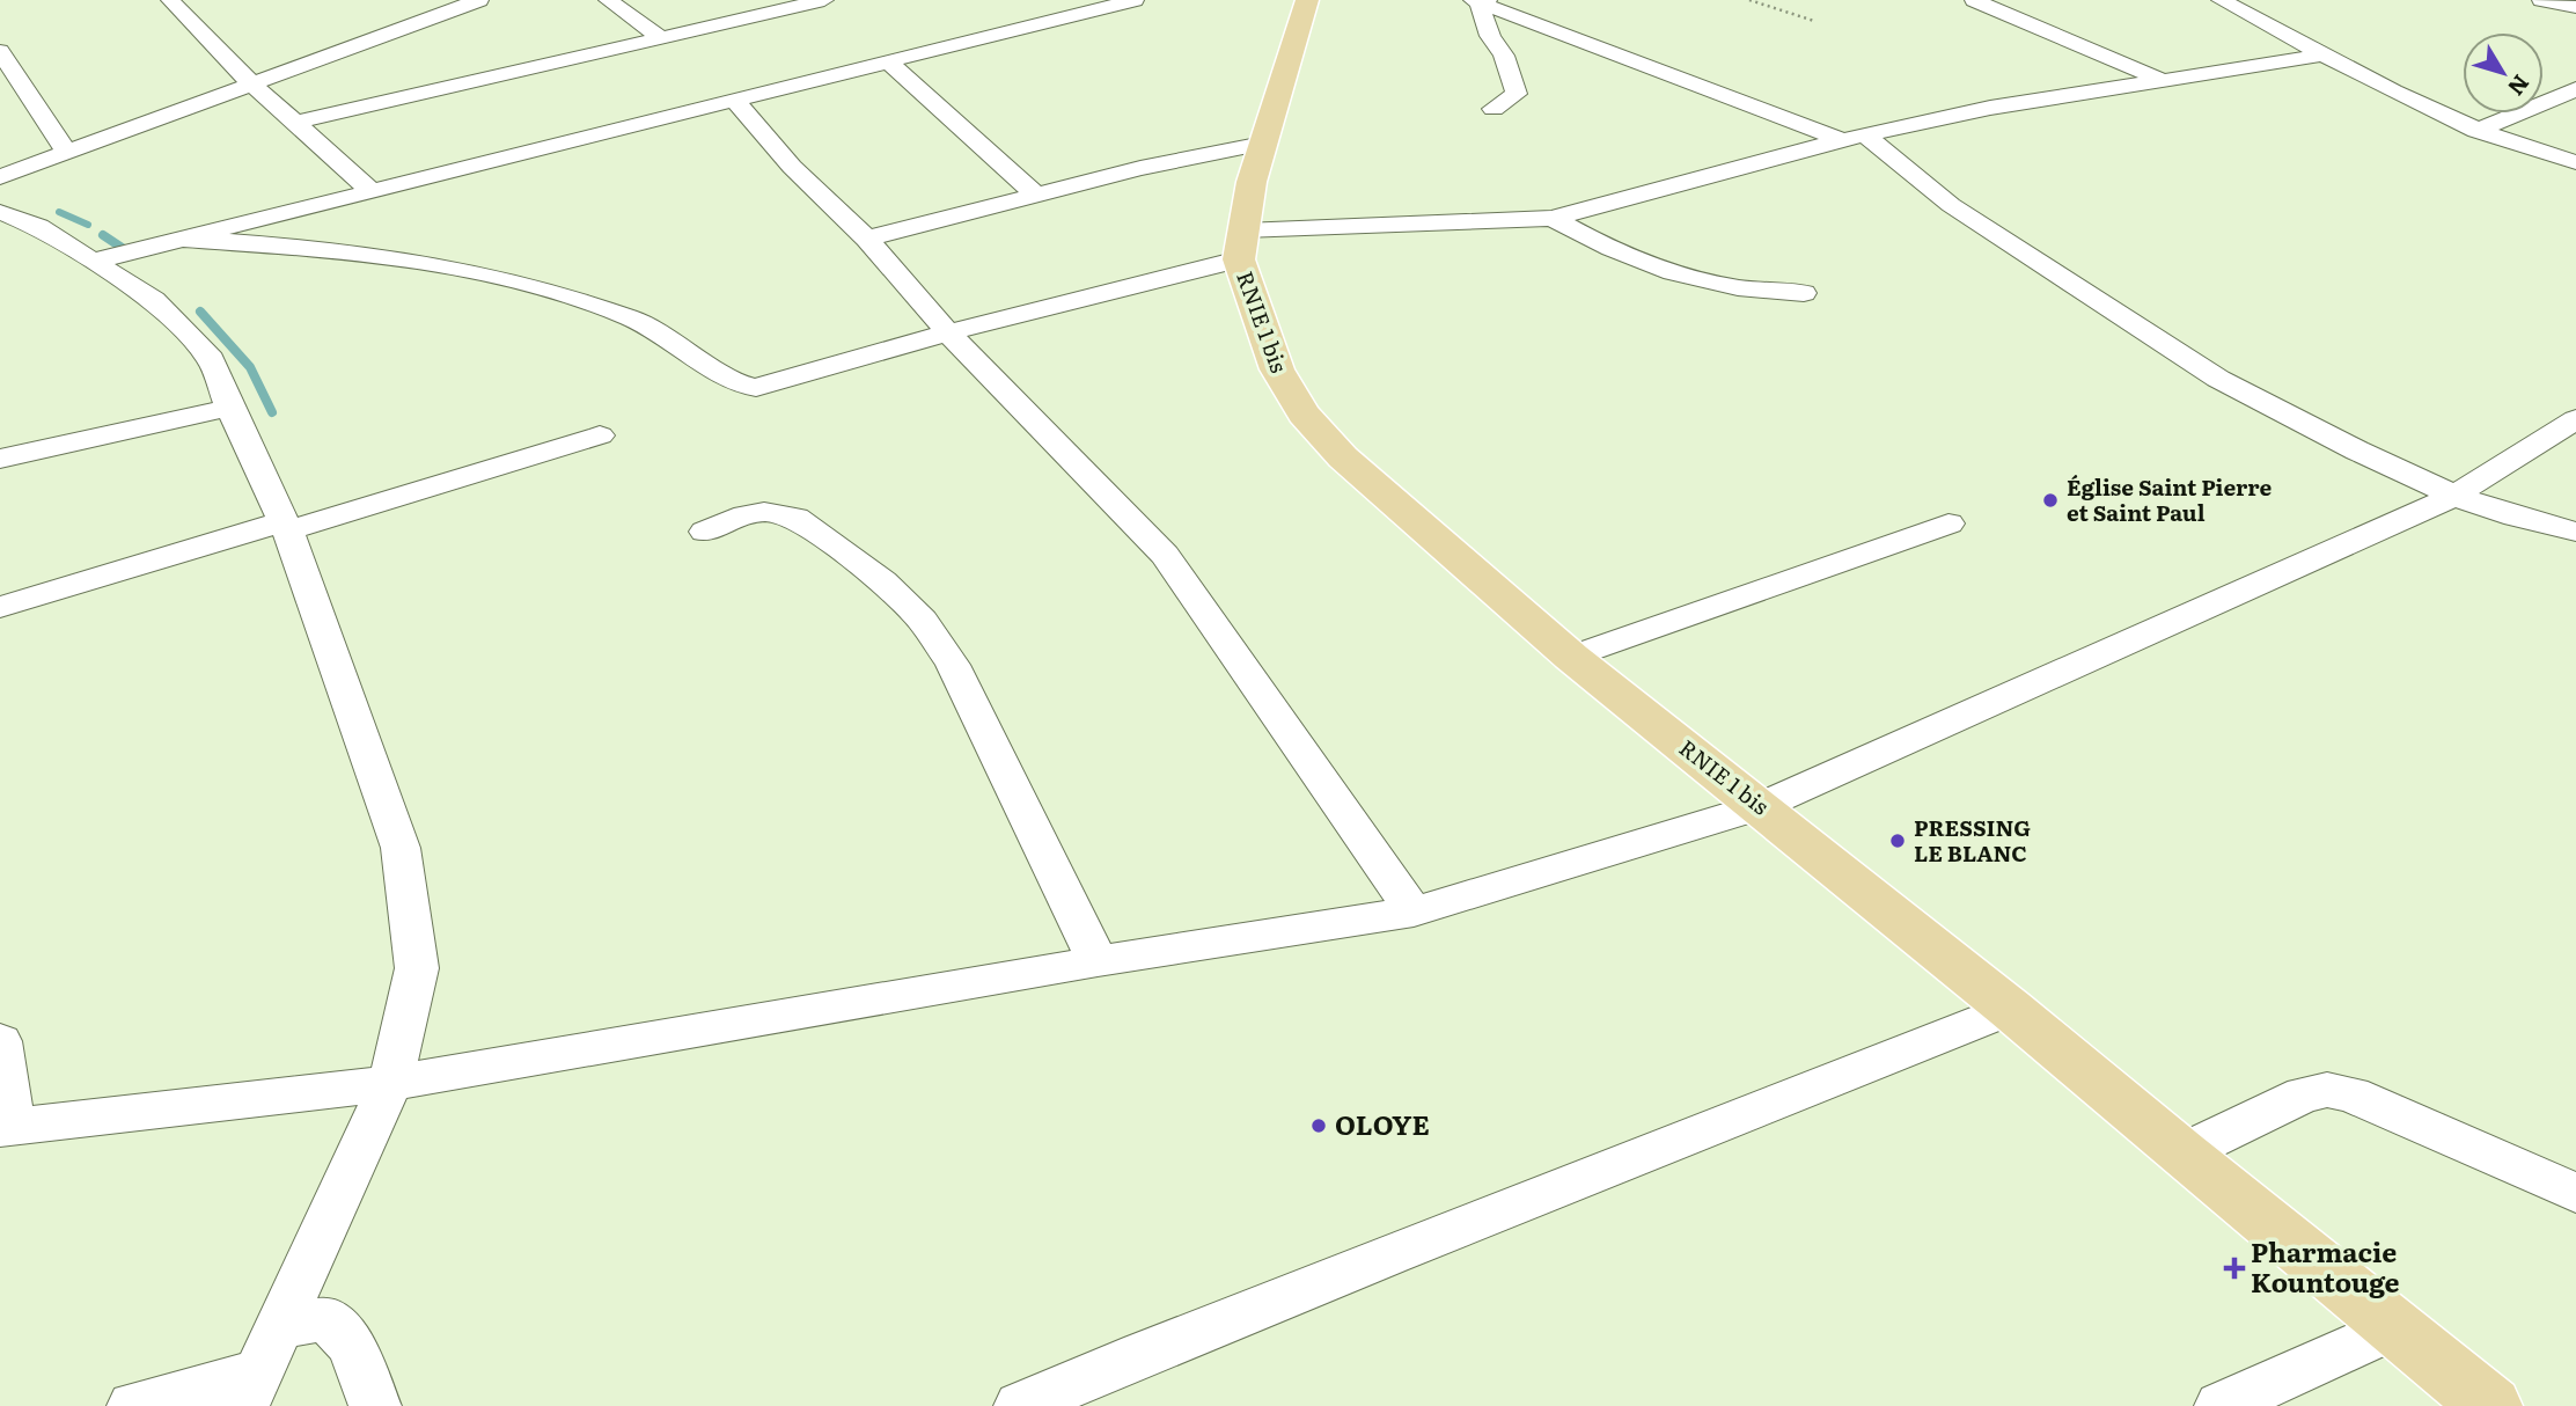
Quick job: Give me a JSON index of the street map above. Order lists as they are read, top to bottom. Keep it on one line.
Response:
{"streets":{"main road":["RNIE 1 bis"]},"places":{"other":["Église Saint Pierre et Saint Paul","PRESSING LE BLANC","OLOYE"],"health":["Pharmacie Kountouge"]},"north":"bottom right"}
